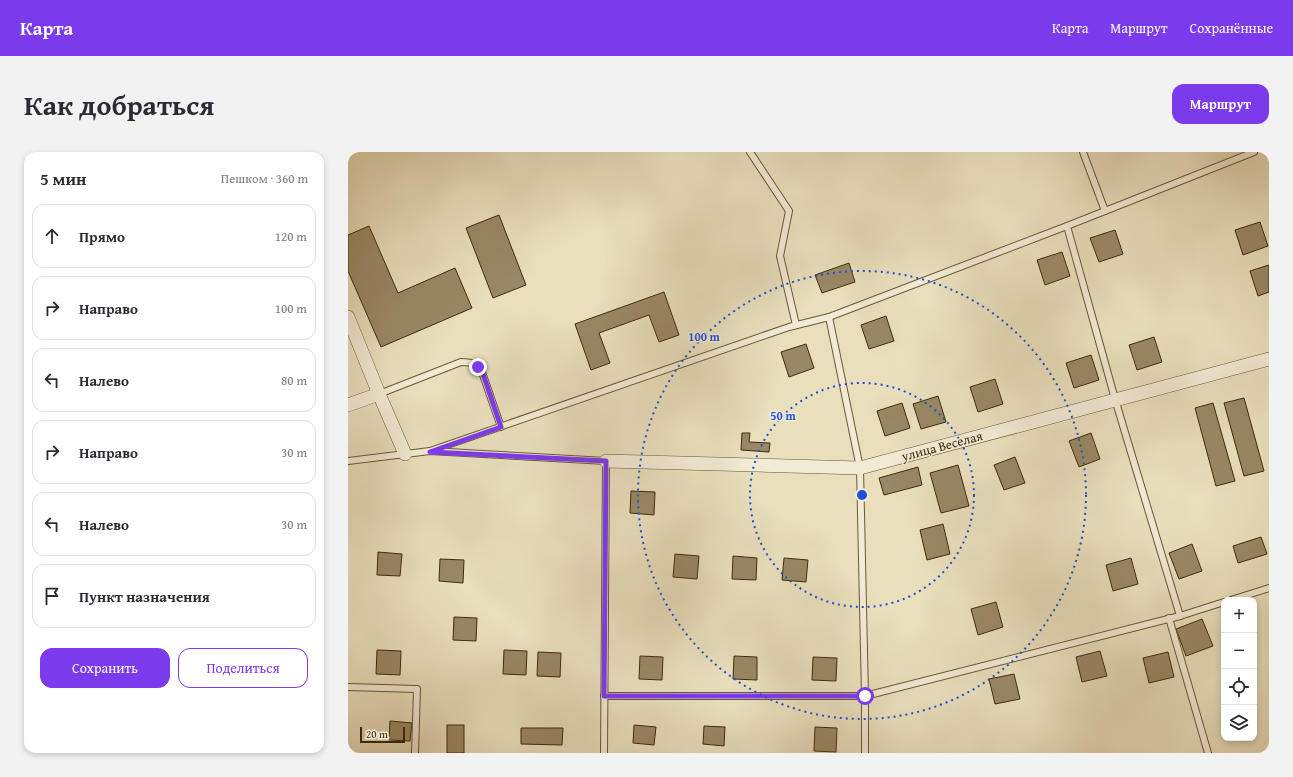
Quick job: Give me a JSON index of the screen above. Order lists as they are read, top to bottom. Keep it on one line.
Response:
{"streets":{"street":["улица Веселая"]},"scale_bar":"20 m","page":{"header":"Карта","nav":["Карта","Маршрут","Сохранённые"],"title":"Как добраться","buttons":["Маршрут",["Сохранить","Поделиться"]],"heading":["5 мин","Пешком · 360 m"],"list":[["Прямо","120 m"],["Направо","100 m"],["Налево","80 m"],["Направо","30 m"],["Налево","30 m"],"Пункт назначения"],"map_buttons":["+","−"],"scale":"20 m"},"rings":["100 m","50 m"]}
